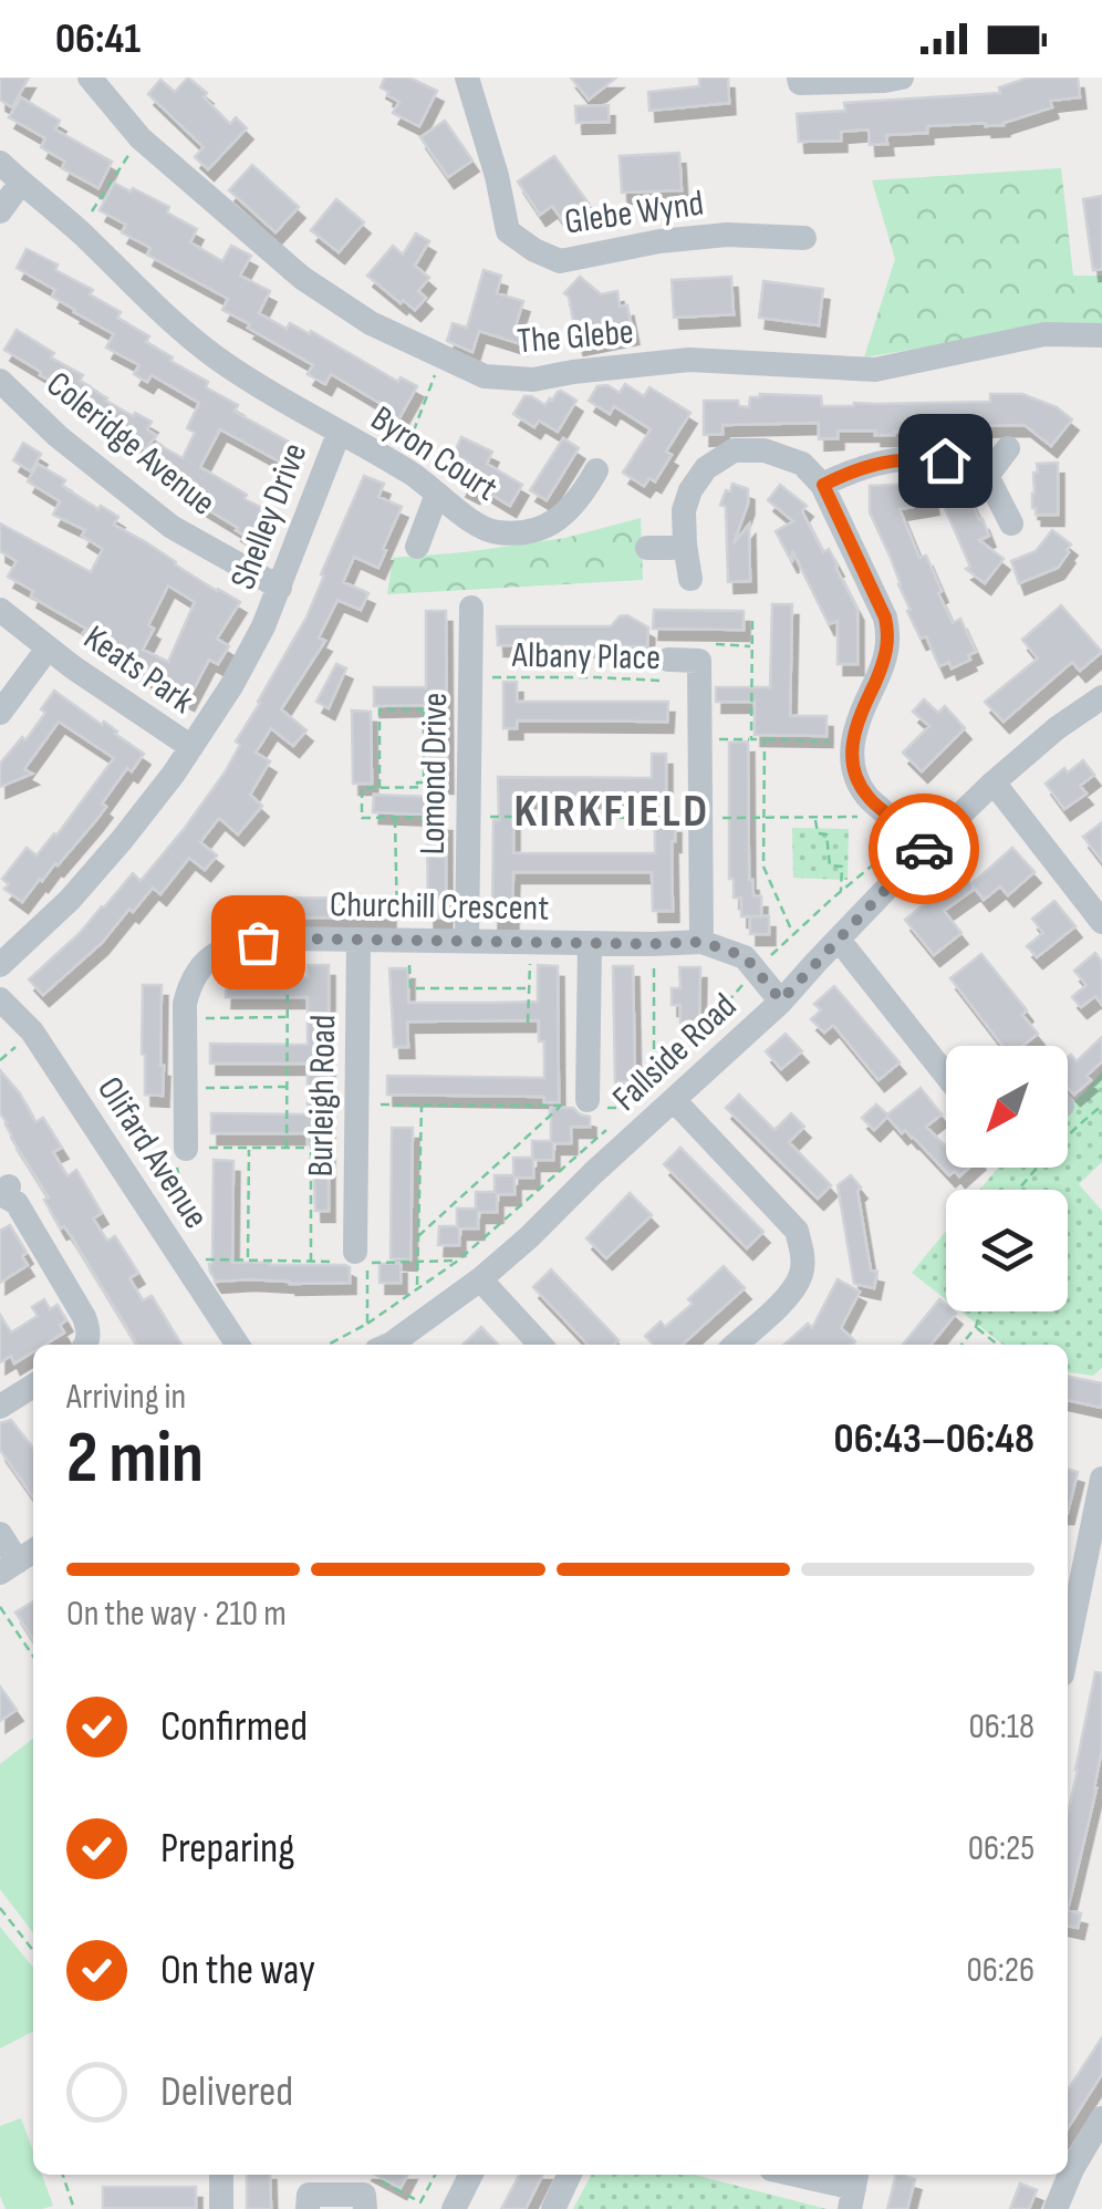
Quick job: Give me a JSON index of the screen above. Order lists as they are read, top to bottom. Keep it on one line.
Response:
{"streets":{"street":["Glebe Wynd","The Glebe","Coleridge Avenue","Byron Court","Shelley Drive","Keats Park","Lomond Drive","Churchill Crescent","Fallside Road","Burleigh Road","Olifard Avenue"],"path":["Albany Place"]},"crossings":[["Coleridge Avenue","Shelley Drive"],["Byron Court","Shelley Drive"],["Shelley Drive","Keats Park"],["Albany Place","Lomond Drive"],["Lomond Drive","Churchill Crescent"],["Churchill Crescent","Fallside Road"],["Churchill Crescent","Burleigh Road"]],"districts":["KIRKFIELD"],"north":"bottom left","page":{"status":"06:41","heading":["2 min","Arriving in","06:43–06:48"],"bar":"On the way · 210 m","list":[["Confirmed","06:18"],["Preparing","06:25"],["On the way","06:26"],"Delivered"]}}
